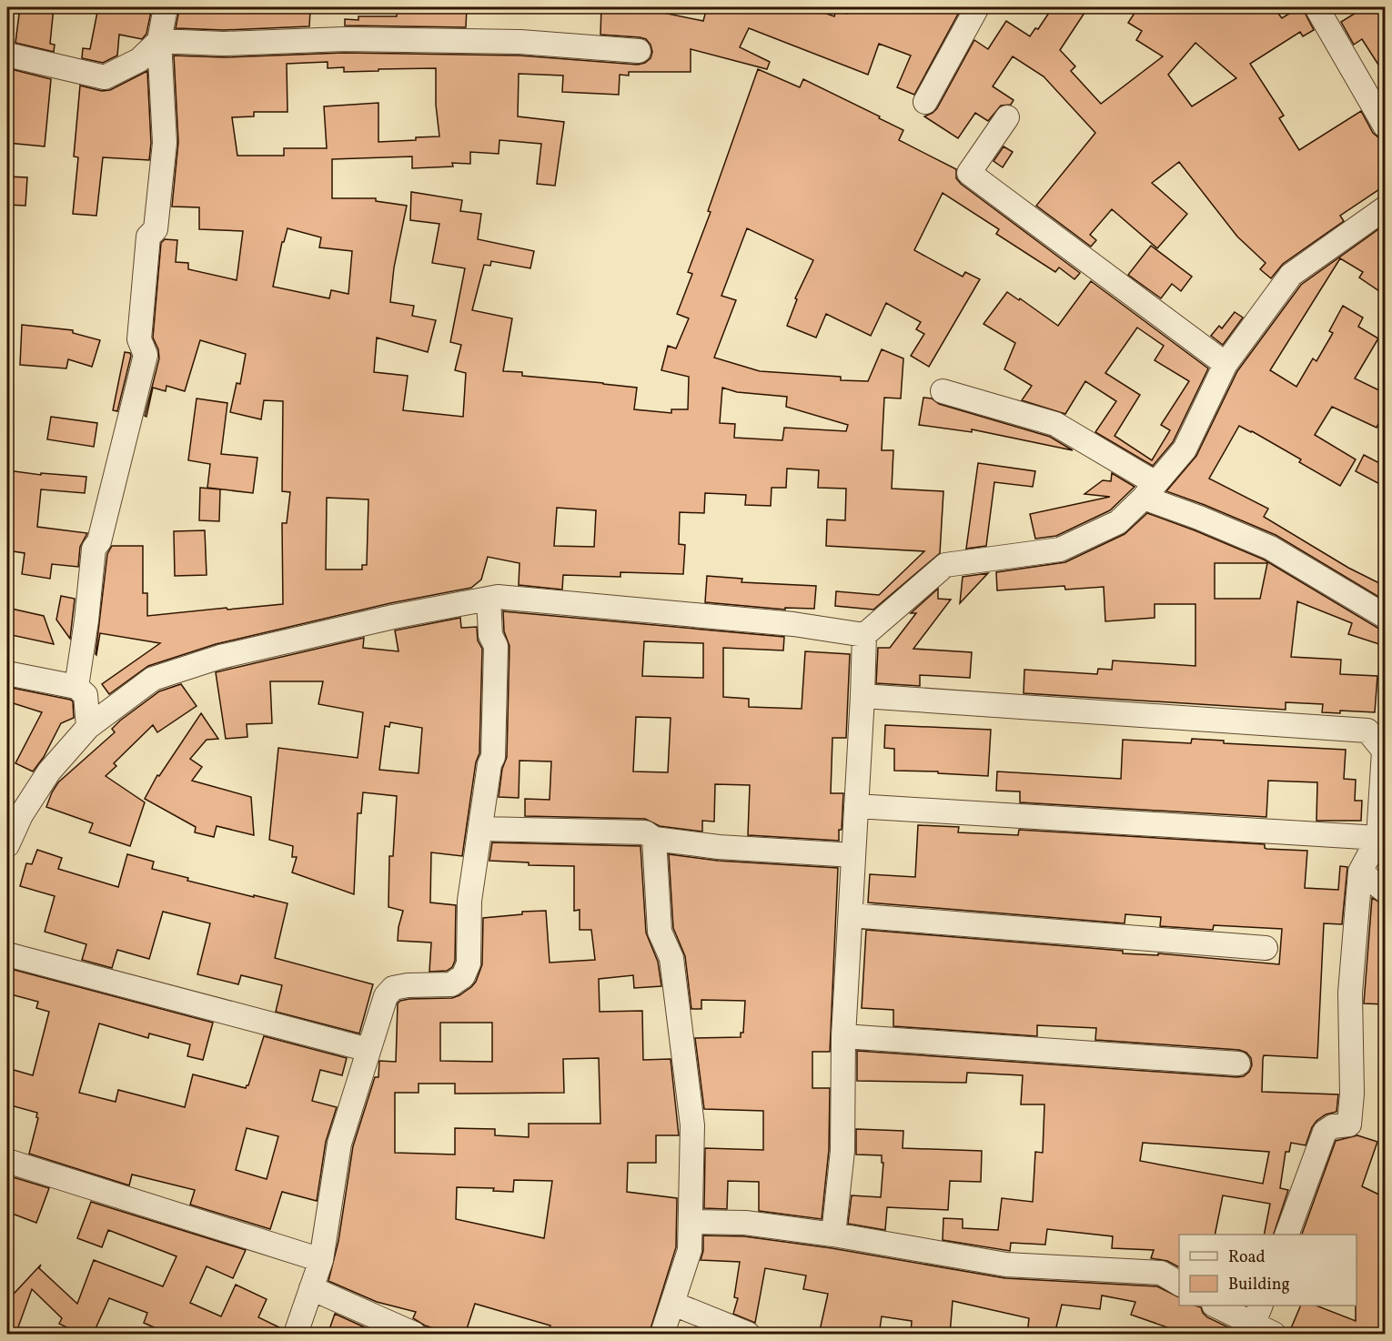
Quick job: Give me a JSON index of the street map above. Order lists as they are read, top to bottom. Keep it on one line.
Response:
{"legend":["Road","Building"]}
